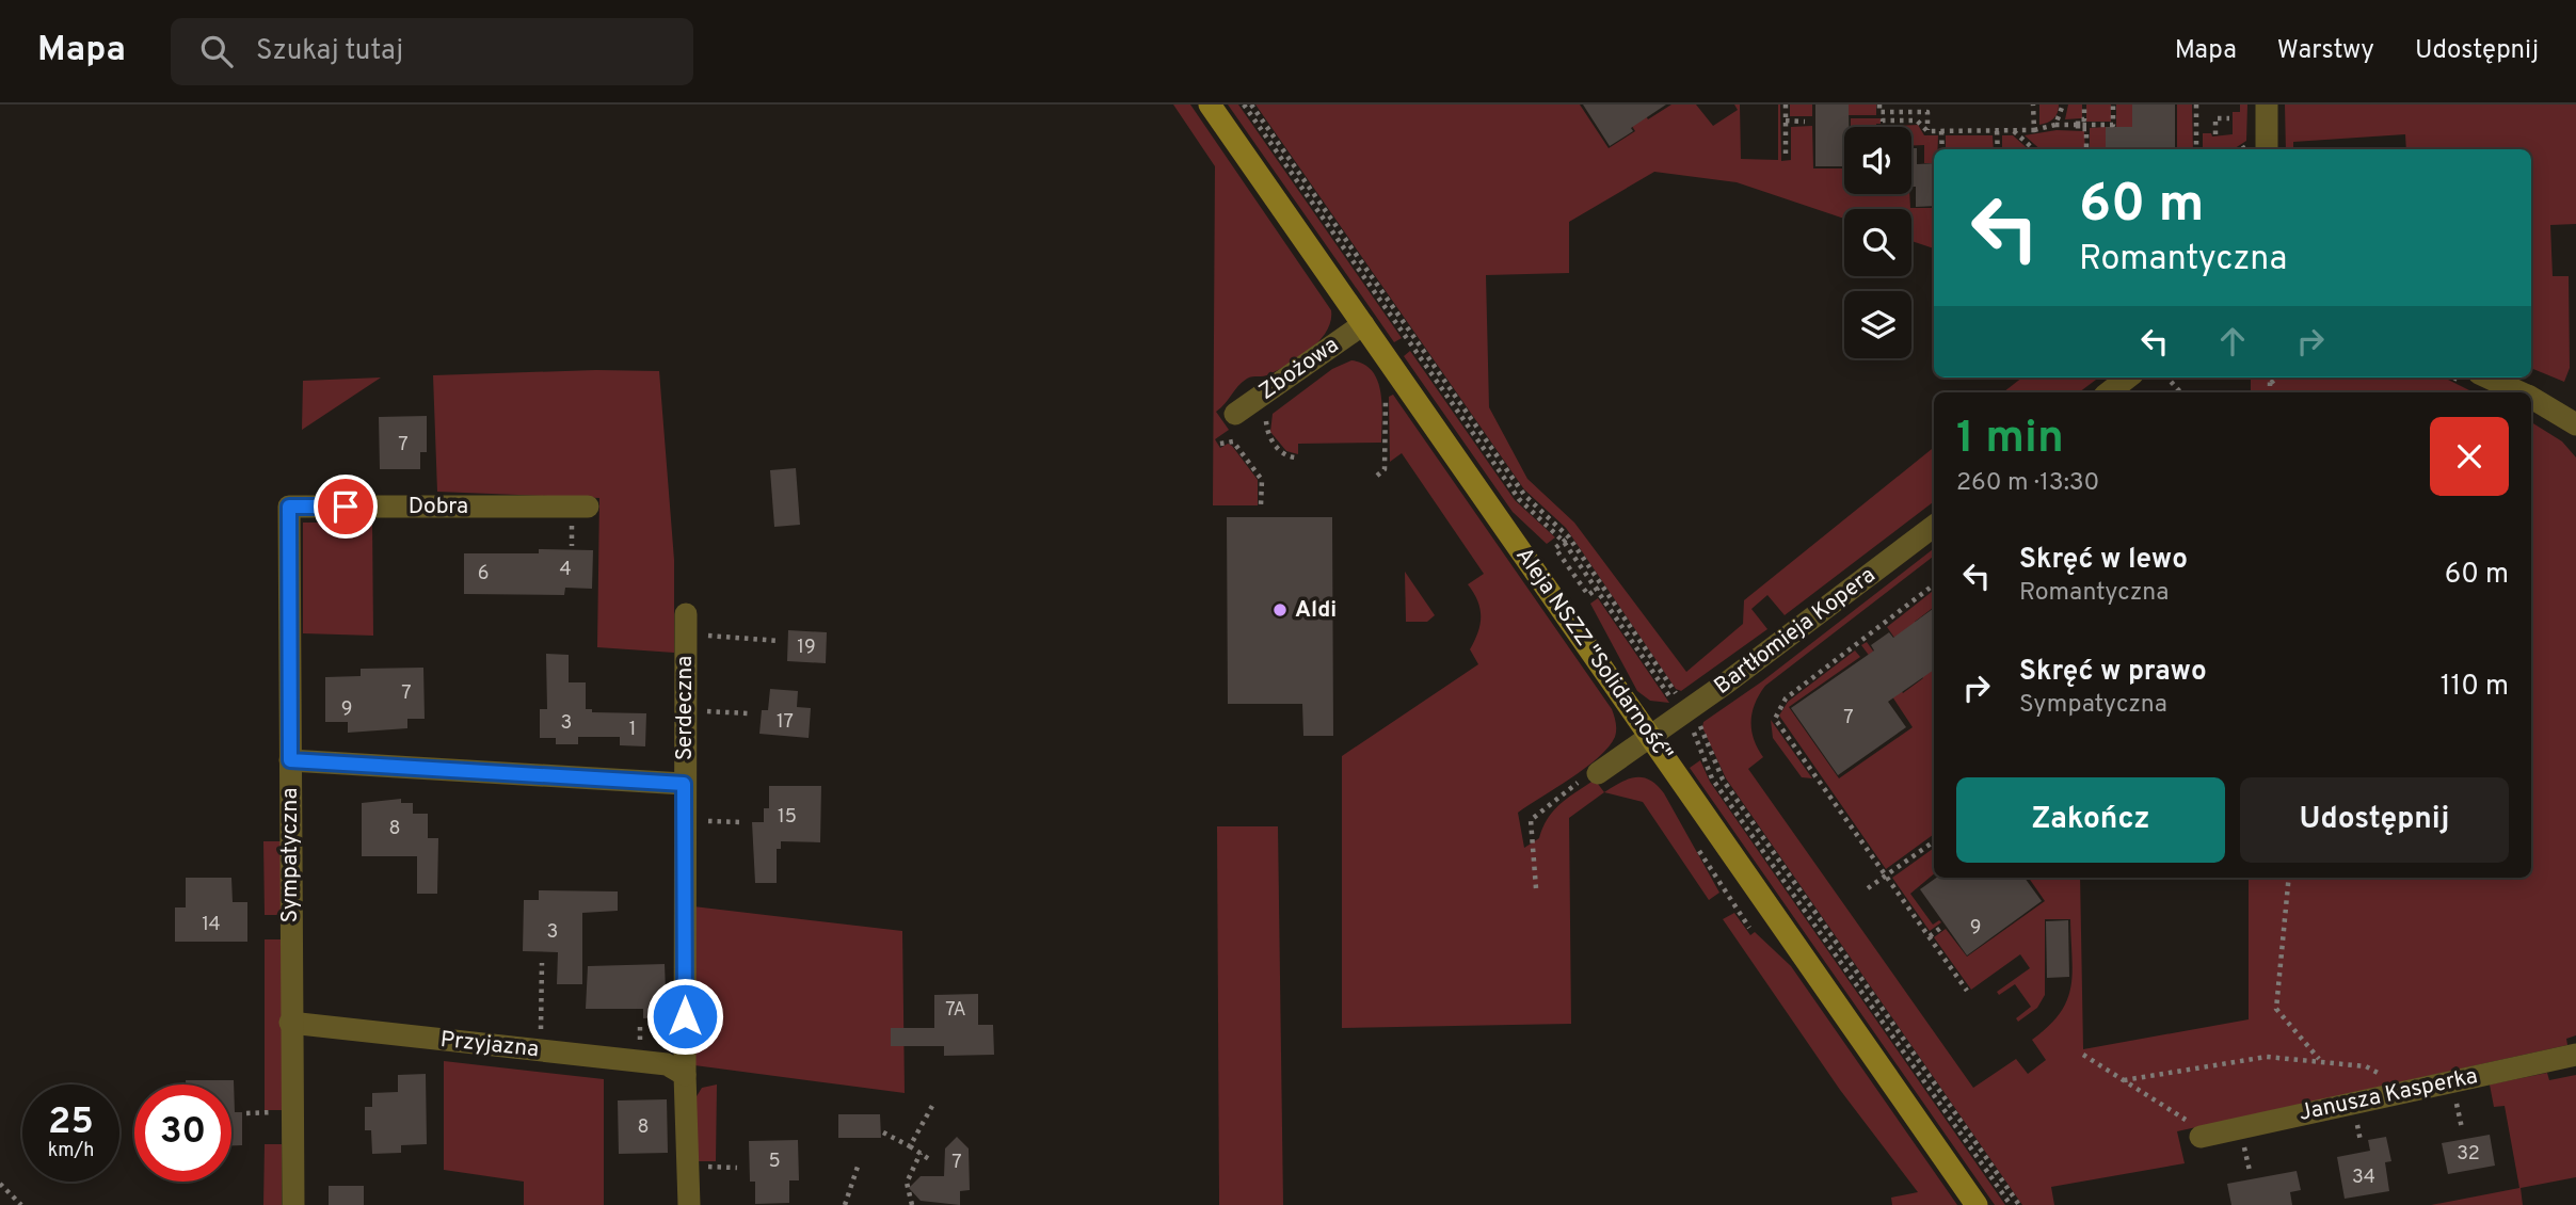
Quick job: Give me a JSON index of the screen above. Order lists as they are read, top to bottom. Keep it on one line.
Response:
{"streets":{"street":["Zbożowa","Dobra","Bartłomieja Kopera","Aleja NSZZ \"Solidarność\"","Serdeczna","Sympatyczna","Przyjazna","Janusza Kasperka"]},"crossings":[["Zbożowa","Aleja NSZZ \"Solidarność\""],["Dobra","Sympatyczna"],["Bartłomieja Kopera","Aleja NSZZ \"Solidarność\""],["Serdeczna","Przyjazna"],["Sympatyczna","Przyjazna"]],"places":["Aldi"],"house_numbers":["7","4","6","19","7","9","7","17","3","1","15","8","14","9","3","7A","8","32","5","7","34"],"page":{"header":"Mapa","search":"Szukaj tutaj","nav":["Mapa","Warstwy","Udostępnij"],"turn":["60 m","Romantyczna"],"heading":["1 min","260 m · 13:30"],"list":[{"name":"Skręć w lewo","note":"Romantyczna","value":"60 m"},{"name":"Skręć w prawo","note":"Sympatyczna","value":"110 m"}],"buttons":["Zakończ","Udostępnij"],"speed":"25 km/h","limit":"30"}}
